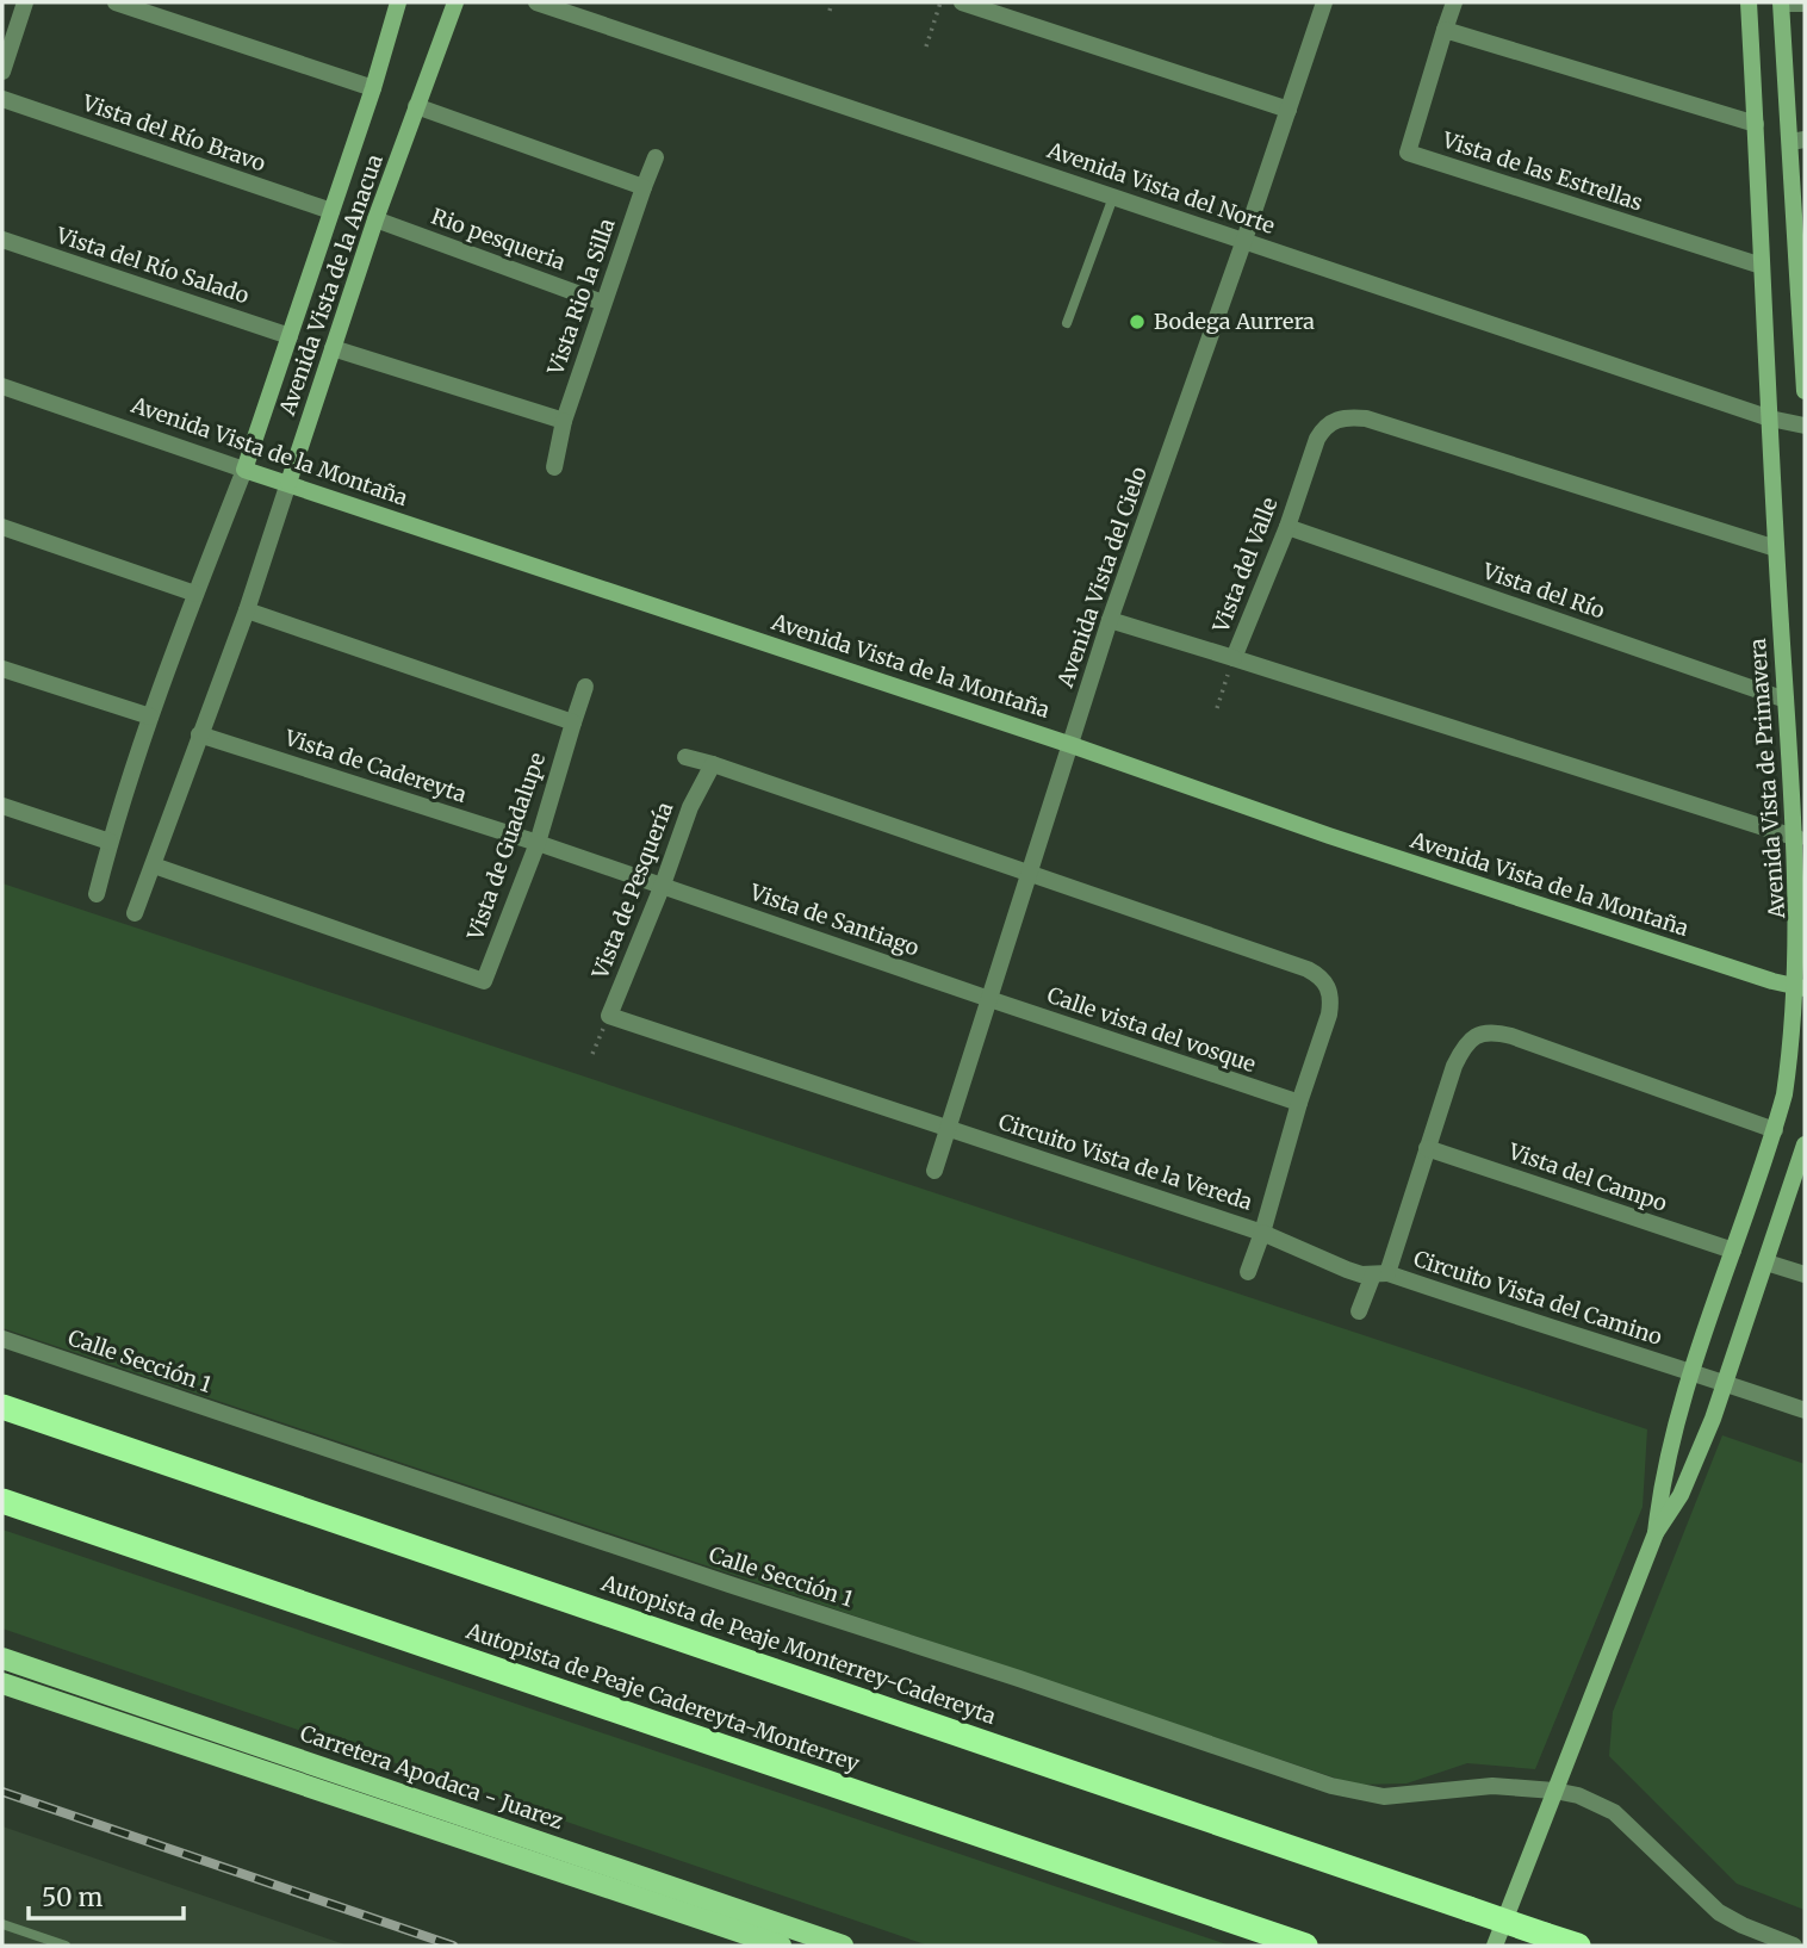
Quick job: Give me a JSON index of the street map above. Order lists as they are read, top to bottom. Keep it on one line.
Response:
{"streets":{"highway":["Autopista de Peaje Monterrey-Cadereyta","Autopista de Peaje Cadereyta-Monterrey"],"main road":["Avenida Vista de la Anacua","Avenida Vista de la Montaña","Avenida Vista de Primavera","Carretera Apodaca - Juarez"],"street":["Vista del Río Bravo","Vista de las Estrellas","Avenida Vista del Norte","Rio pesqueria","Vista del Río Salado","Vista Rio la Silla","Vista del Valle","Avenida Vista del Cielo","Vista del Río","Vista de Cadereyta","Vista de Guadalupe","Vista de Pesquería","Vista de Santiago","Calle vista del vosque","Circuito Vista de la Vereda","Vista del Campo","Circuito Vista del Camino","Calle Sección 1"]},"crossings":[["Vista del Río Bravo","Avenida Vista de la Anacua"],["Vista de las Estrellas","Avenida Vista de Primavera"],["Avenida Vista del Norte","Avenida Vista del Cielo"],["Avenida Vista del Norte","Avenida Vista de Primavera"],["Rio pesqueria","Avenida Vista de la Anacua"],["Rio pesqueria","Vista Rio la Silla"],["Vista del Río Salado","Avenida Vista de la Anacua"],["Avenida Vista de la Anacua","Avenida Vista de la Montaña"],["Avenida Vista de la Anacua","Vista de Cadereyta"],["Avenida Vista de la Anacua","Vista de Guadalupe"],["Avenida Vista de la Montaña","Avenida Vista del Cielo"],["Avenida Vista de la Montaña","Avenida Vista de Primavera"],["Vista del Valle","Vista del Río"],["Vista del Valle","Avenida Vista de Primavera"],["Avenida Vista del Cielo","Vista de Santiago"],["Avenida Vista del Cielo","Calle vista del vosque"],["Avenida Vista del Cielo","Circuito Vista de la Vereda"],["Vista del Río","Avenida Vista de Primavera"],["Vista de Cadereyta","Vista de Guadalupe"],["Vista de Cadereyta","Vista de Pesquería"],["Vista de Cadereyta","Vista de Santiago"],["Avenida Vista de Primavera","Vista del Campo"],["Avenida Vista de Primavera","Circuito Vista del Camino"],["Avenida Vista de Primavera","Calle Sección 1"],["Vista de Pesquería","Vista de Santiago"],["Vista de Santiago","Calle vista del vosque"],["Calle vista del vosque","Circuito Vista de la Vereda"],["Vista del Campo","Circuito Vista del Camino"]],"places":["Bodega Aurrera"],"scale_bar":"50 m"}
